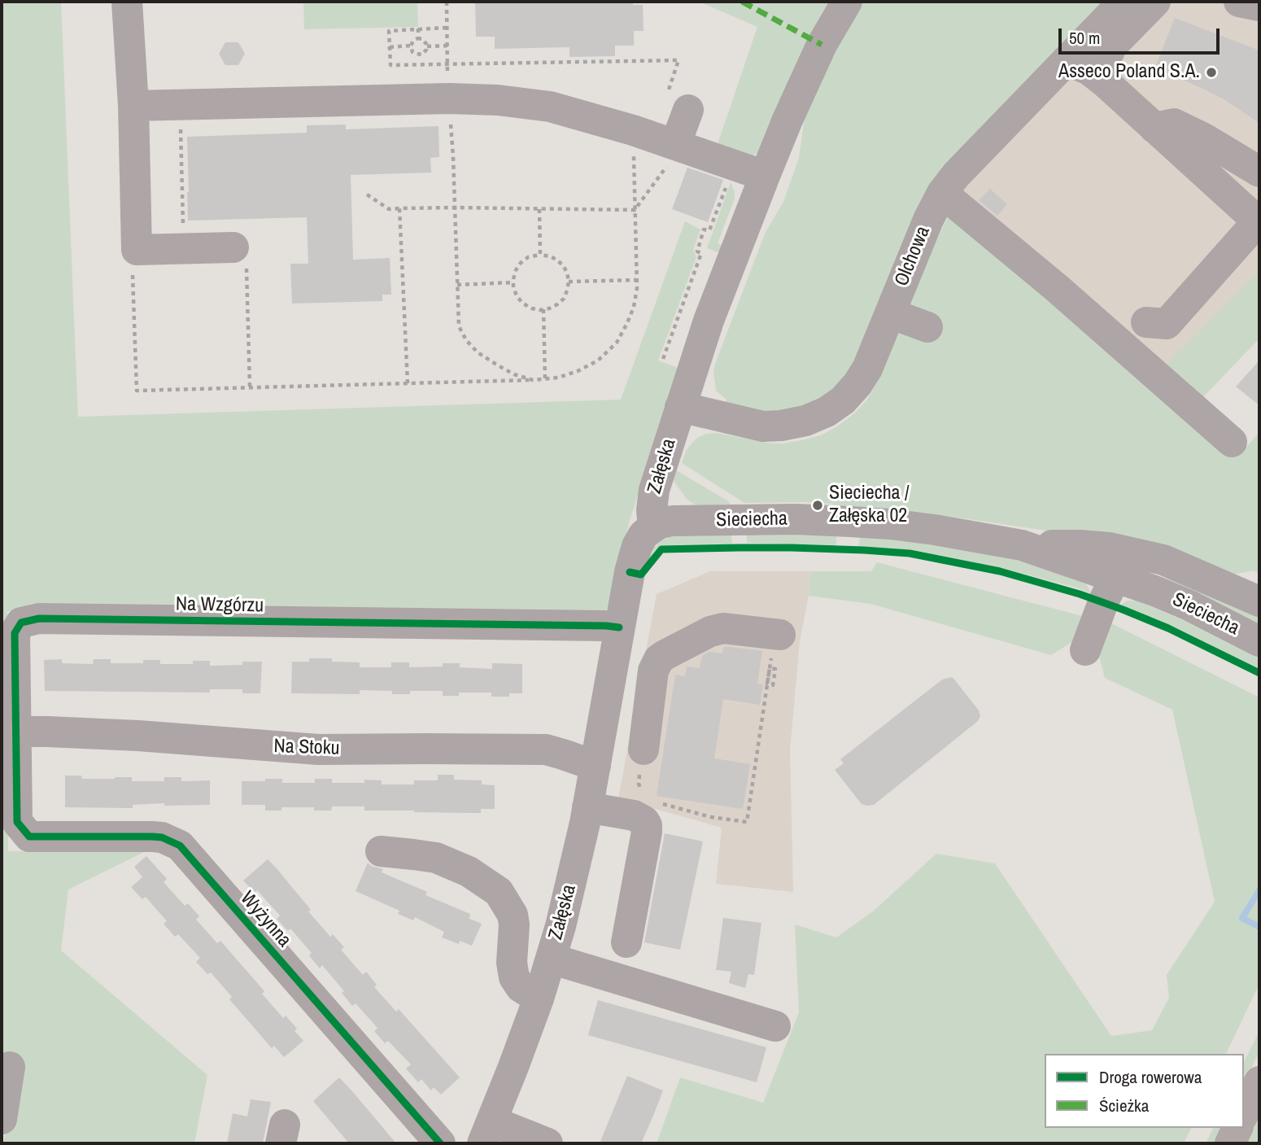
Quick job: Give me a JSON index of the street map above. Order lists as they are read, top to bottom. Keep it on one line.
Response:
{"streets":{"street":["Olchowa","Załęska","Sieciecha","Na Wzgórzu","Na Stoku","Wyżynna"]},"crossings":[["Olchowa","Załęska"],["Załęska","Sieciecha"],["Załęska","Na Wzgórzu"],["Załęska","Na Stoku"],["Na Wzgórzu","Na Stoku"],["Na Wzgórzu","Wyżynna"]],"places":["Asseco Poland S.A.","Sieciecha / Załęska 02"],"legend":["Droga rowerowa","Ścieżka"],"scale_bar":"50 m"}
